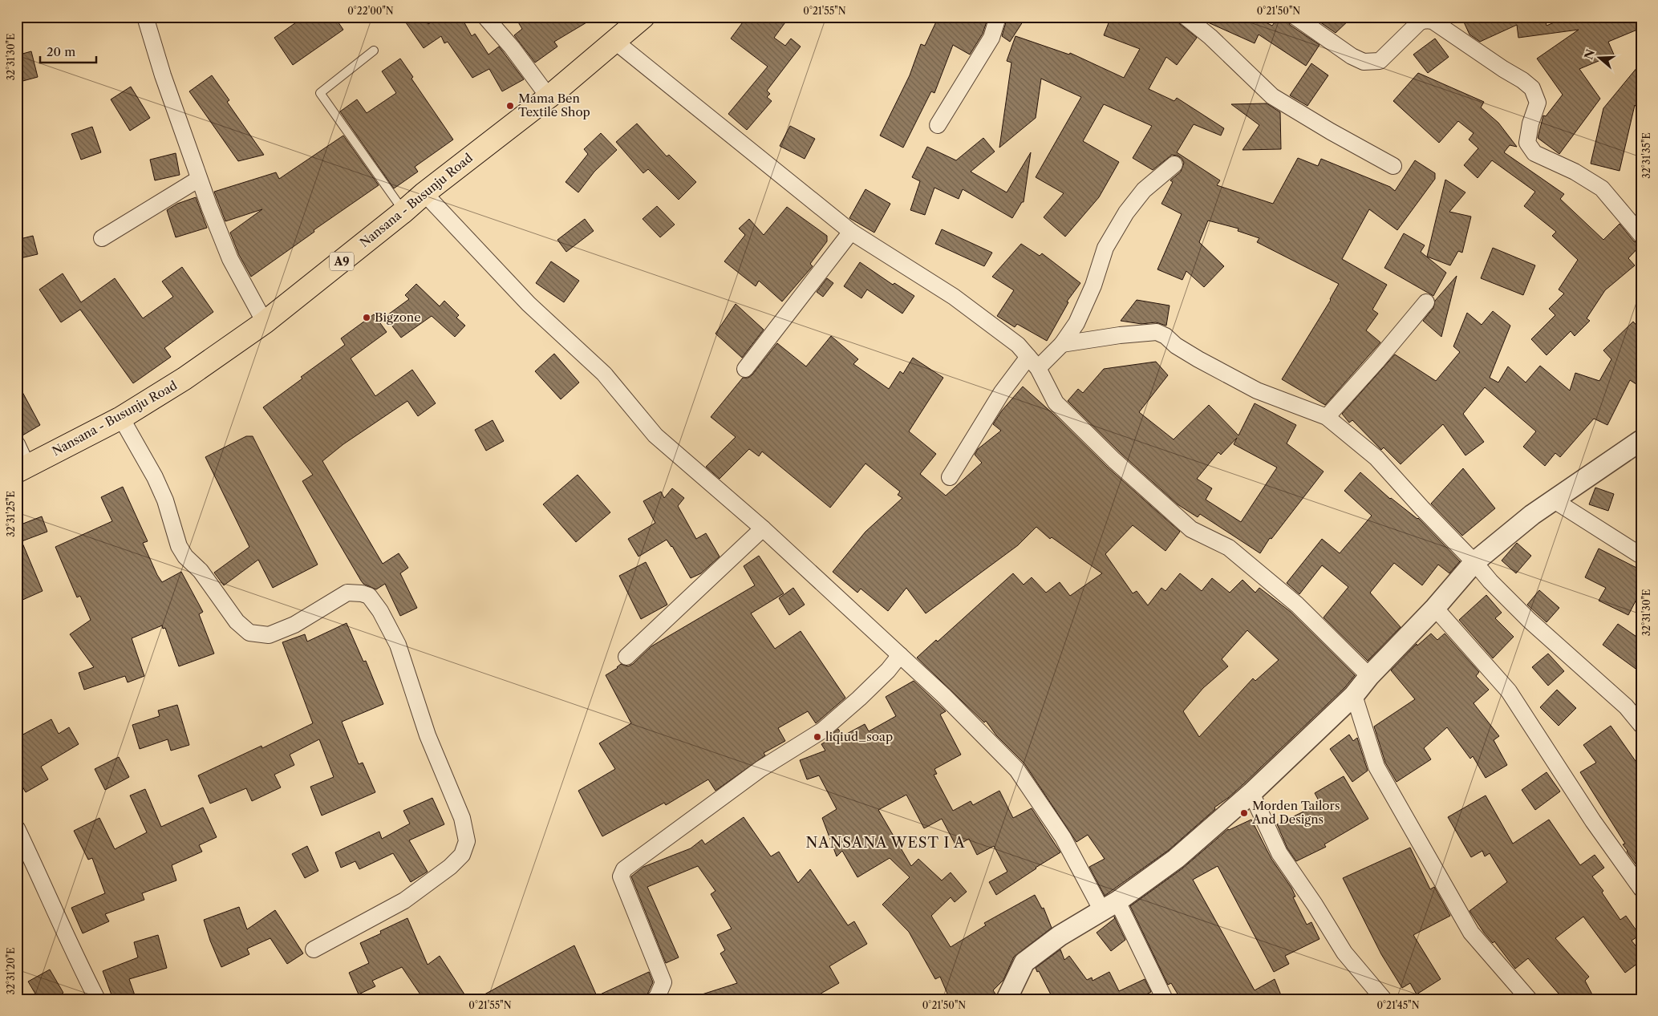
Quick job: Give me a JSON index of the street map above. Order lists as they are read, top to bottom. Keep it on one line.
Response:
{"streets":{"main road":["Nansana - Busunju Road","A9"]},"districts":["NANSANA WEST I A"],"places":["Mama Ben Textile Shop","Bigzone","liqiud_soap","Morden Tailors And Designs"],"scale_bar":"20 m","north":"left","coordinates":["0°22'00\"N","0°21'55\"N","0°21'50\"N","32°31'30\"E","32°31'35\"E","32°31'25\"E","32°31'20\"E","0°21'45\"N"]}
